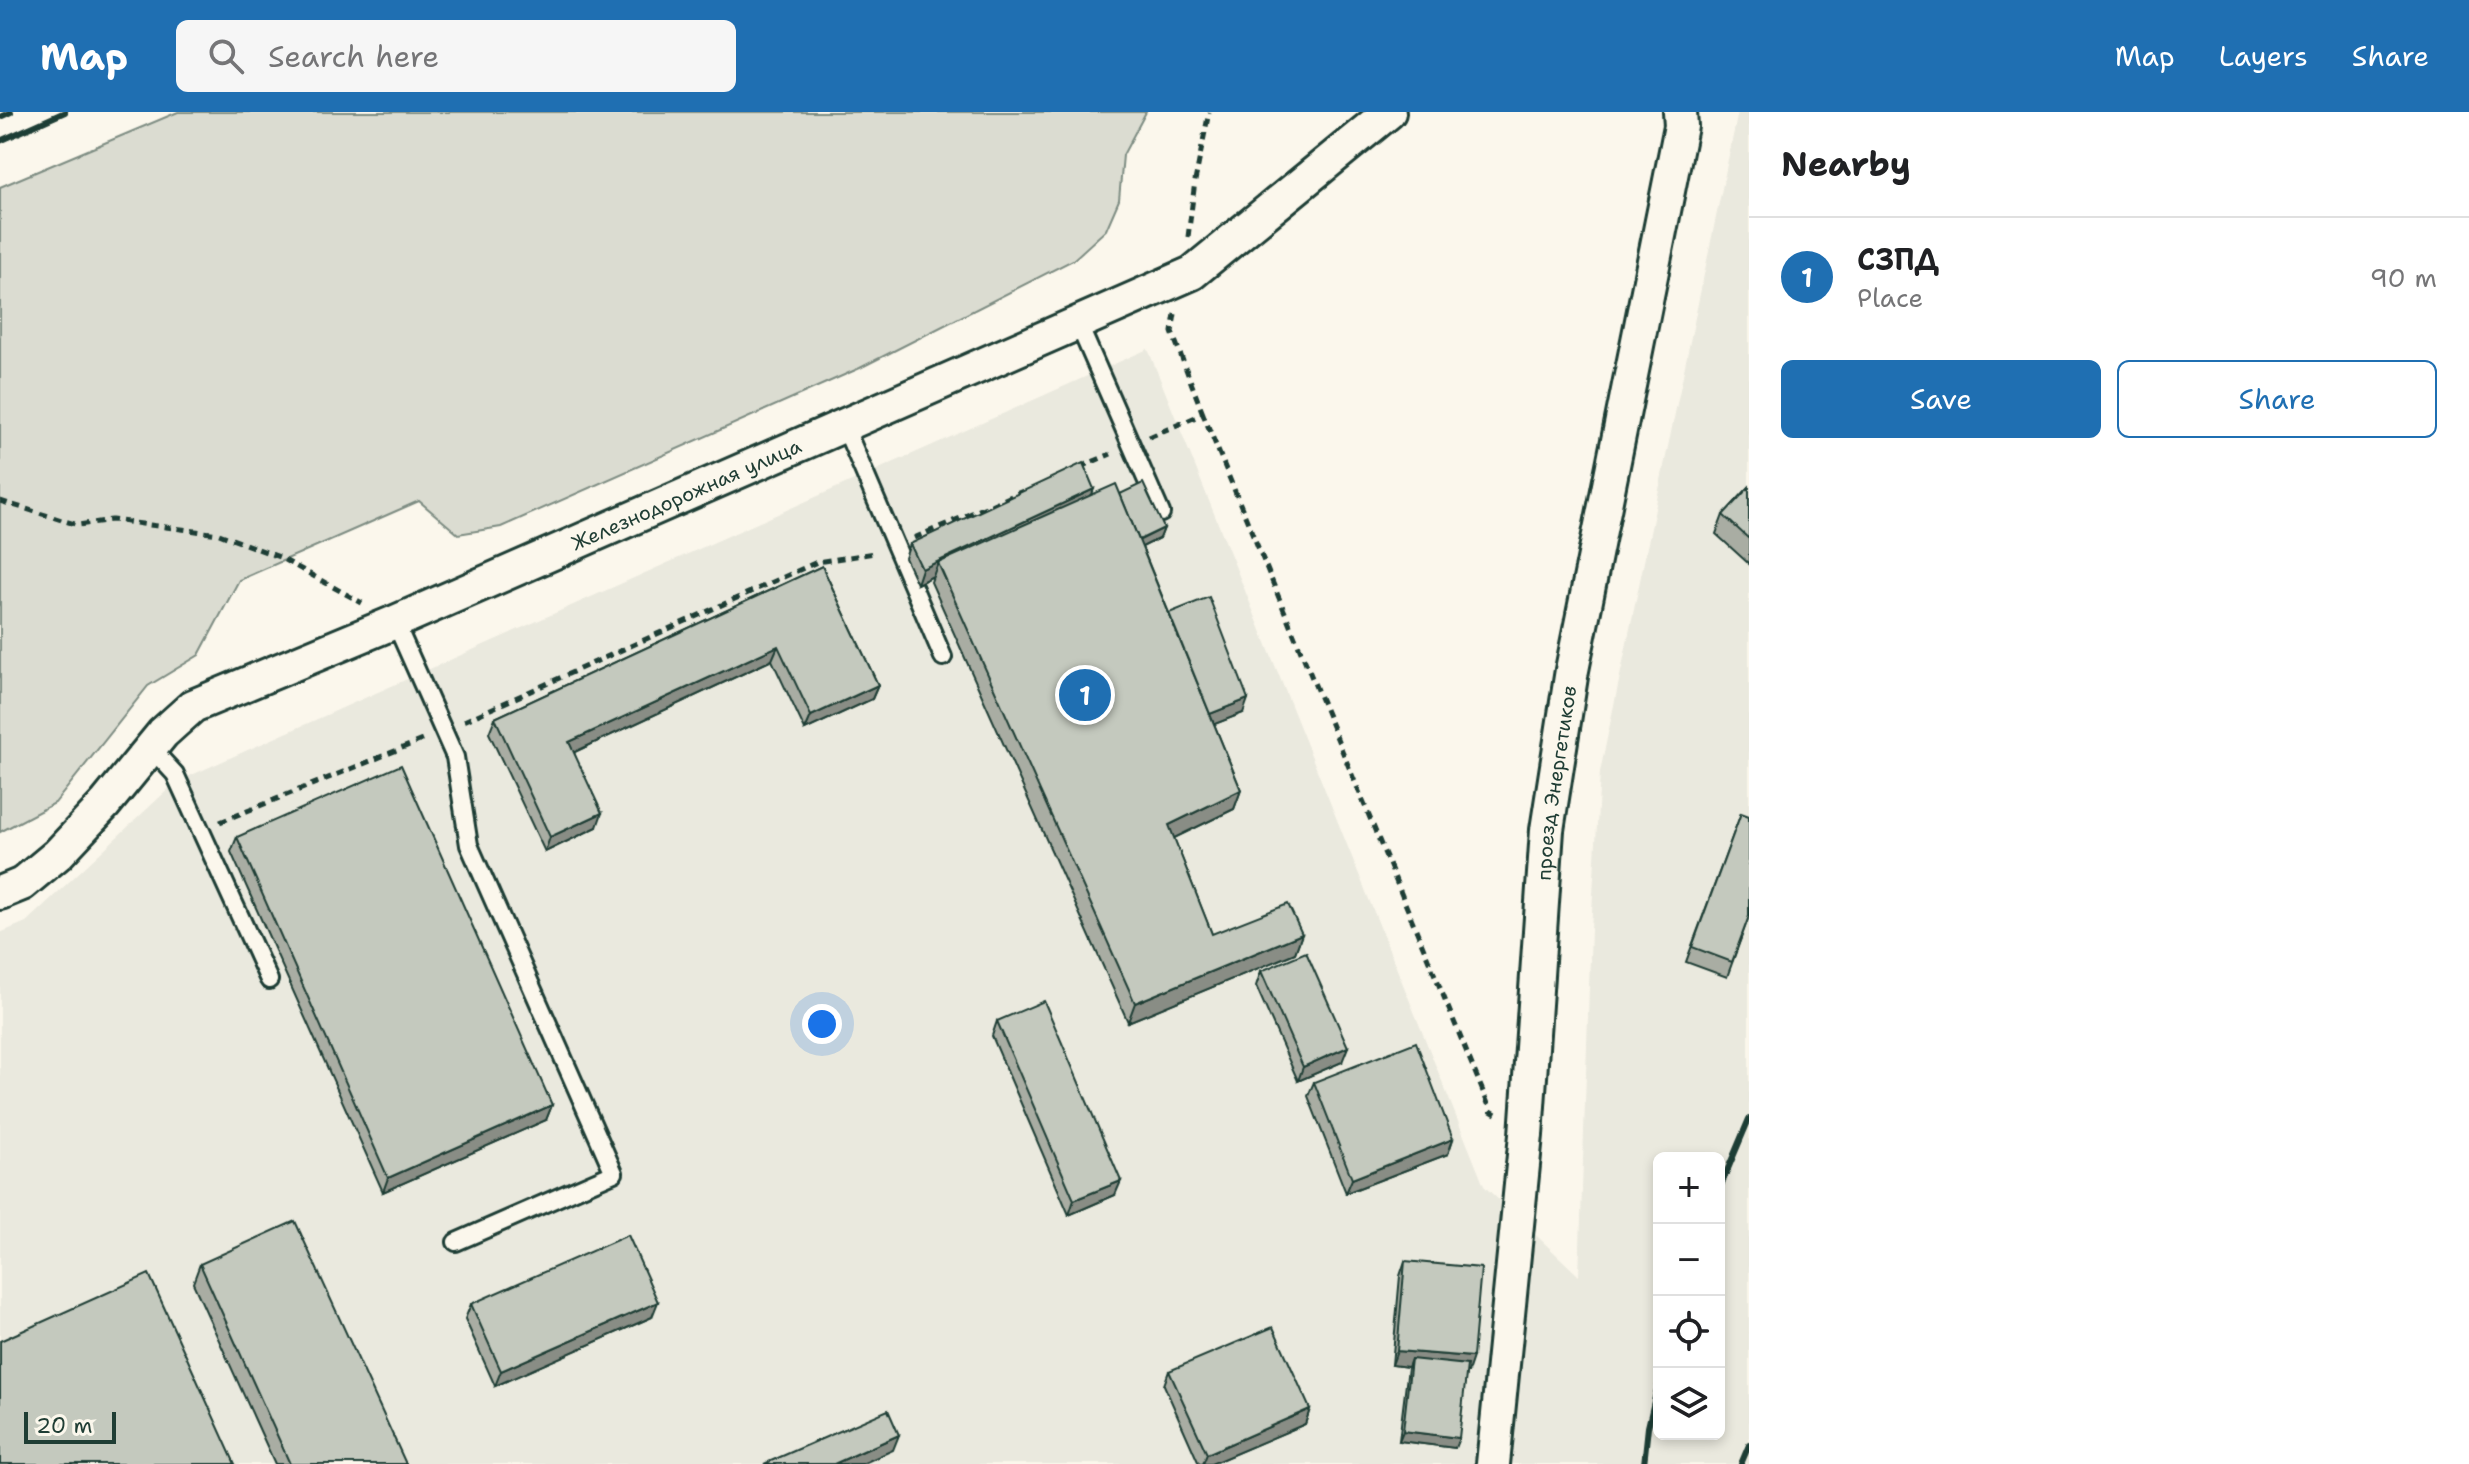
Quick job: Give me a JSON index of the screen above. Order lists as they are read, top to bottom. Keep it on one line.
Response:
{"streets":{"street":["Железнодорожная улица","проезд Энергетиков"]},"scale_bar":"20 m","page":{"header":"Map","search":"Search here","nav":["Map","Layers","Share"],"heading":"Nearby","list":[{"mark":"1","name":"СЗПД","note":"Place","value":"90 m"}],"buttons":["Save","Share"],"pins":"1","map_buttons":["+","−"],"scale":"20 m"}}
